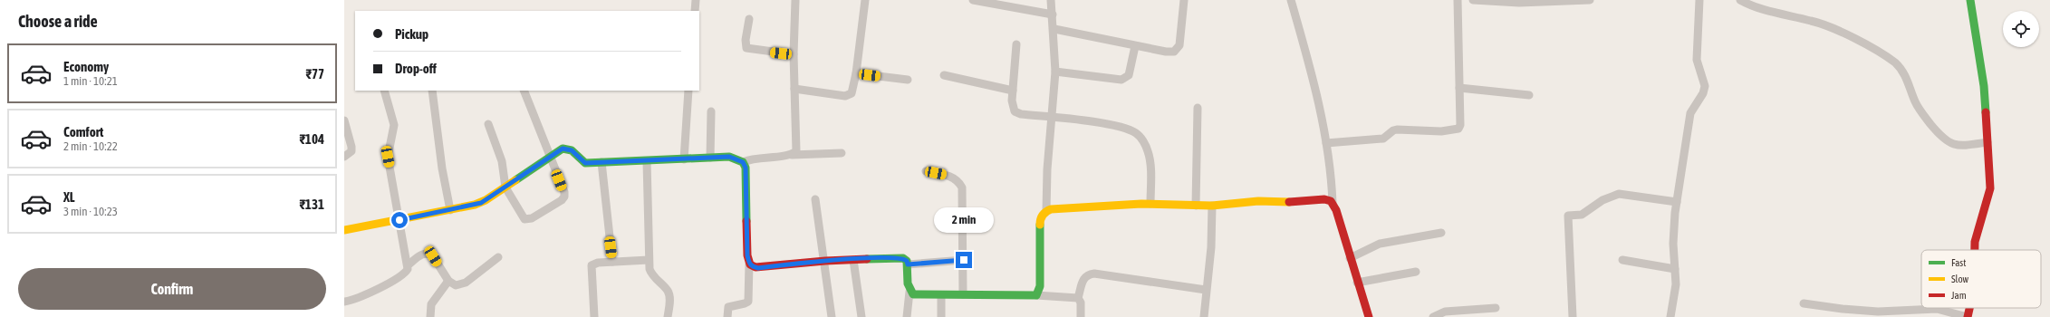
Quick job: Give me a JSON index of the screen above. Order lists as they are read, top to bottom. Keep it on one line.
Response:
{"legend":["Fast","Slow","Jam"],"page":{"heading":"Choose a ride","banner":["Pickup","Drop-off"],"list":[{"name":"Economy","note":"1 min · 10:21","value":"₹77"},{"name":"Comfort","note":"2 min · 10:22","value":"₹104"},{"name":"XL","note":"3 min · 10:23","value":"₹131"}],"bubble":"2 min","buttons":"Confirm"}}
